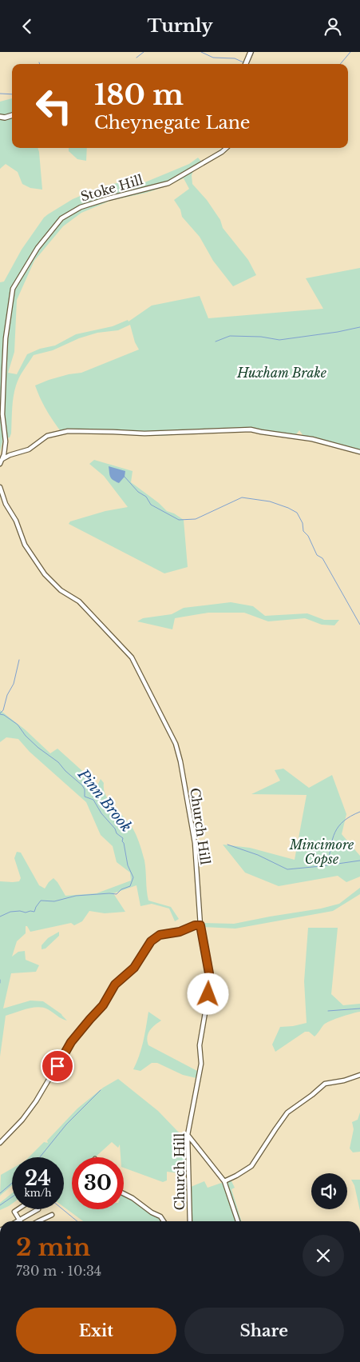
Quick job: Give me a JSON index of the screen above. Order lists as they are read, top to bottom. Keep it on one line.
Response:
{"streets":{"street":["Stoke Hill","Church Hill"]},"water":["Pinn Brook"],"parks":["Huxham Brake","Mincimore Copse"],"page":{"header":"Turnly","turn":["180 m","Cheynegate Lane"],"speed":"24 km/h","limit":"30","heading":["2 min","730 m · 10:34"],"buttons":["Exit","Share"]}}
